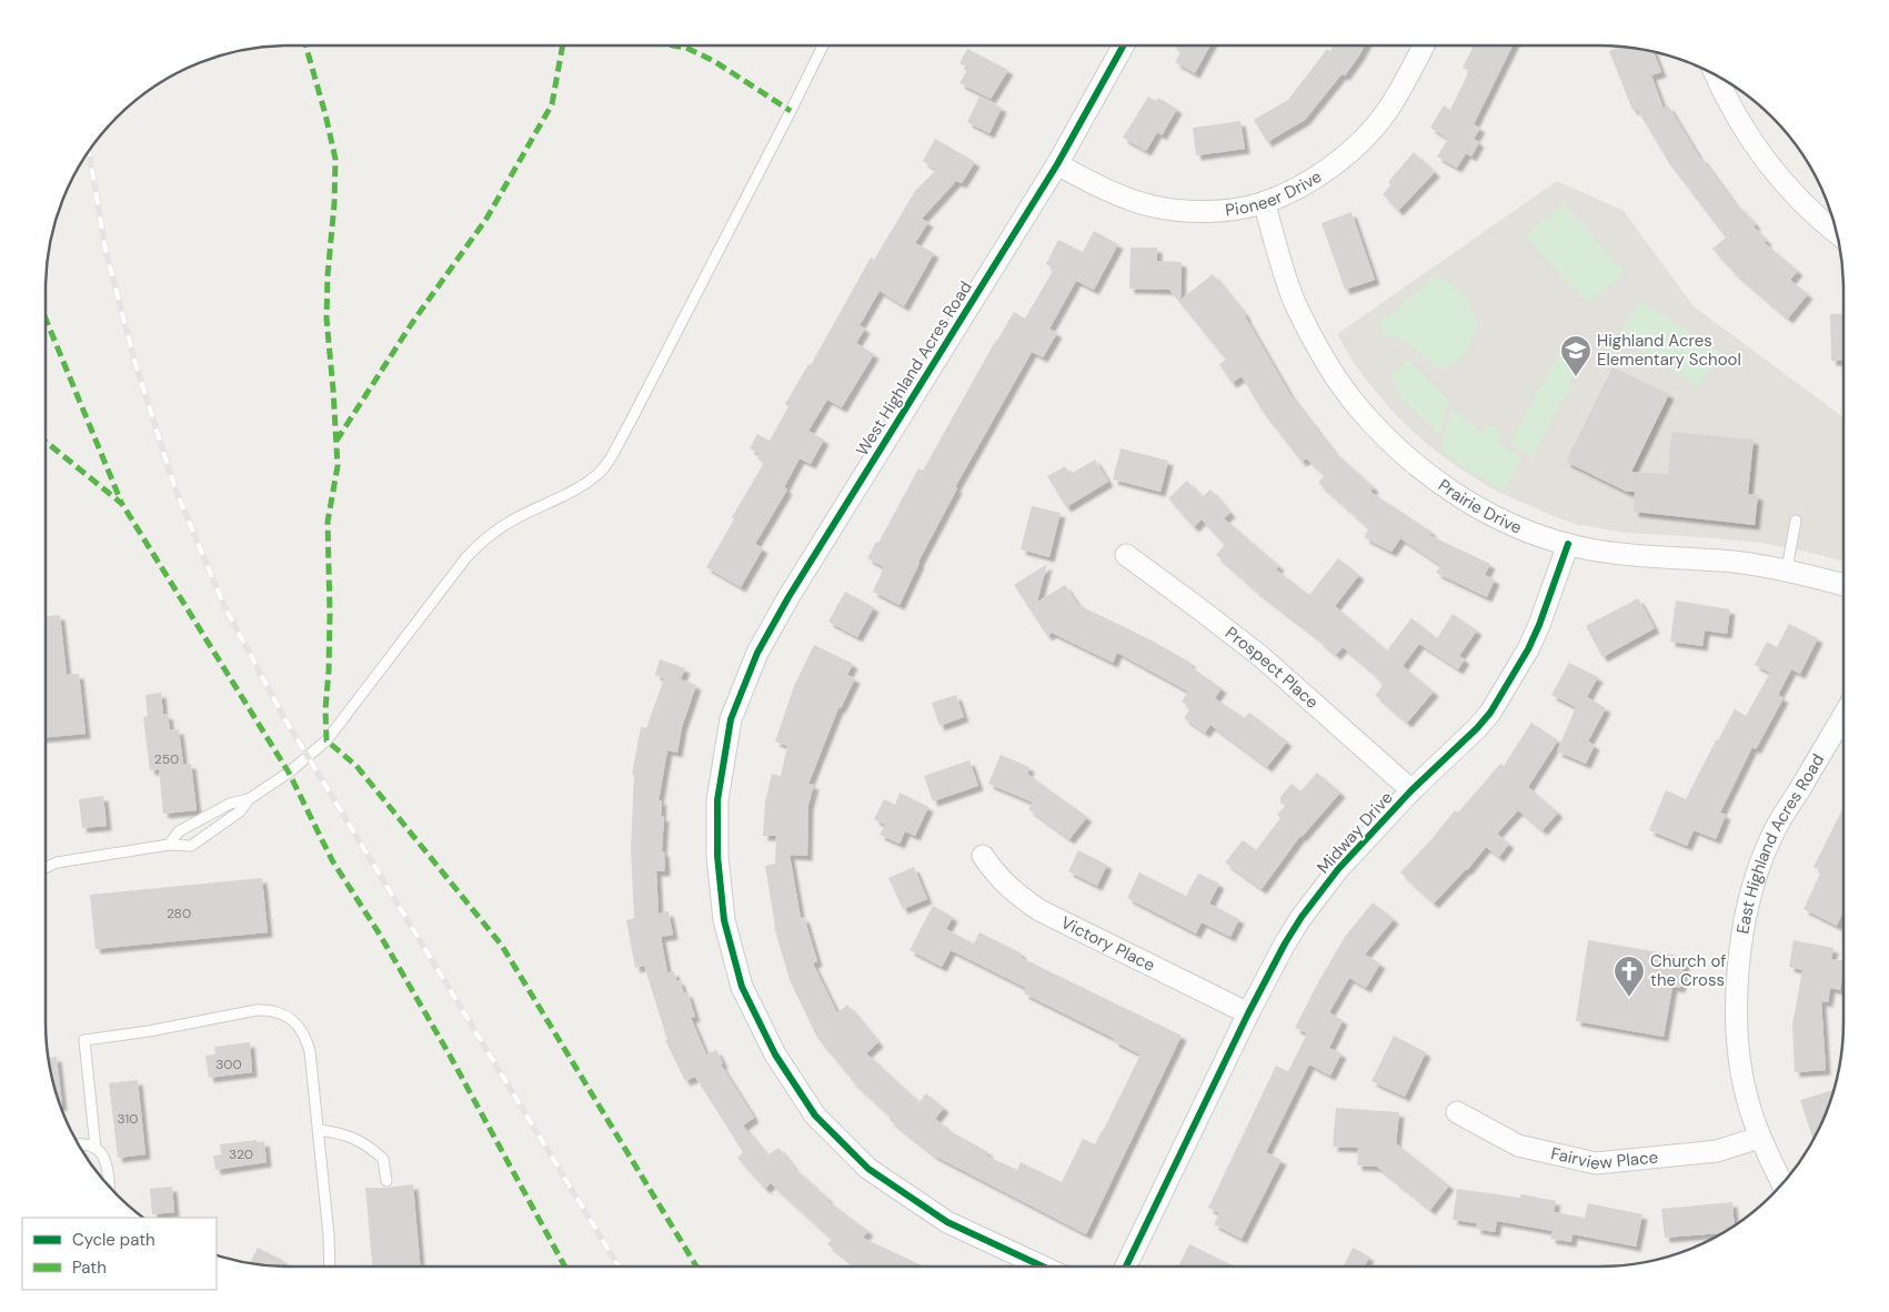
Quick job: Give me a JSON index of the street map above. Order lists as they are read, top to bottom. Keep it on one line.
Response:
{"streets":{"street":["Pioneer Drive","West Highland Acres Road","Prairie Drive","Prospect Place","Midway Drive","East Highland Acres Road","Victory Place","Fairview Place"]},"crossings":[["Pioneer Drive","West Highland Acres Road"],["Pioneer Drive","Prairie Drive"],["Prairie Drive","Midway Drive"],["Prospect Place","Midway Drive"],["Midway Drive","Victory Place"],["East Highland Acres Road","Fairview Place"]],"places":{"school or university":["Highland Acres Elementary School"],"church":["Church of the Cross"]},"house_numbers":["250","280","300","310","320"],"legend":["Cycle path","Path"]}
